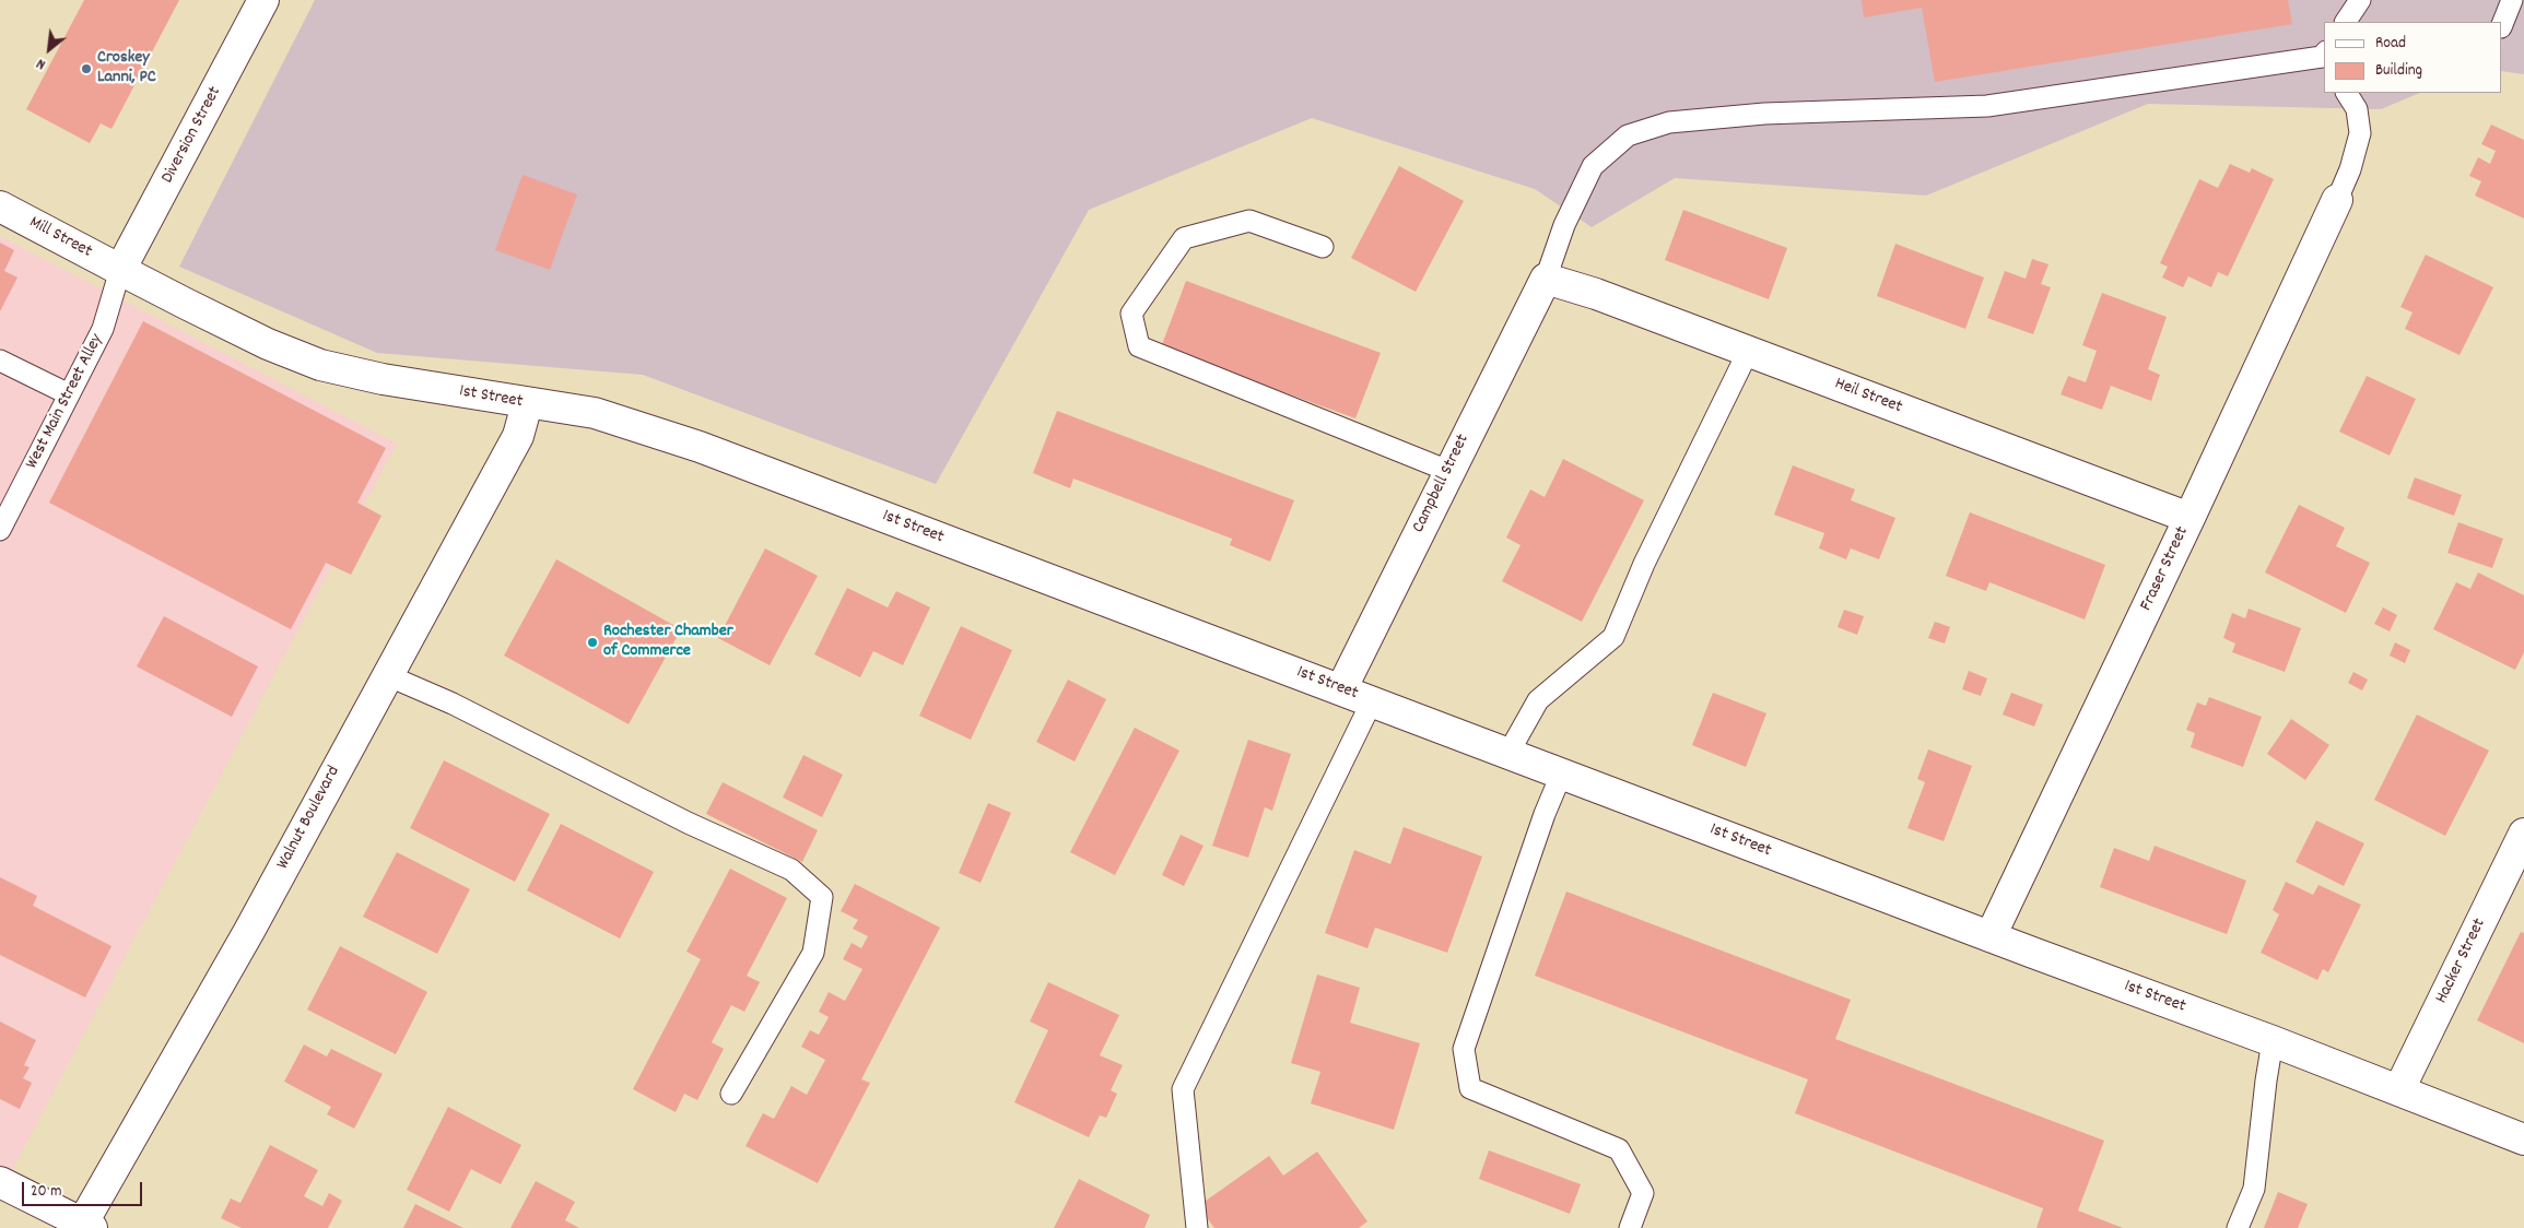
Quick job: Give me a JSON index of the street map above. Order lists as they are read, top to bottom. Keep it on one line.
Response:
{"streets":{"street":["Diversion Street","Mill Street","Heil Street","1st Street","Campbell Street","Fraser Street","Walnut Boulevard","Hacker Street"],"lane":["West Main Street Alley"]},"crossings":[["Diversion Street","Mill Street"],["Diversion Street","1st Street"],["Diversion Street","West Main Street Alley"],["Mill Street","1st Street"],["Mill Street","West Main Street Alley"],["Heil Street","Campbell Street"],["Heil Street","Fraser Street"],["1st Street","West Main Street Alley"],["1st Street","Campbell Street"],["1st Street","Fraser Street"],["1st Street","Walnut Boulevard"],["1st Street","Hacker Street"]],"places":["Croskey Lanni, PC","Rochester Chamber of Commerce"],"legend":["Road","Building"],"scale_bar":"20 m","north":"bottom left"}
